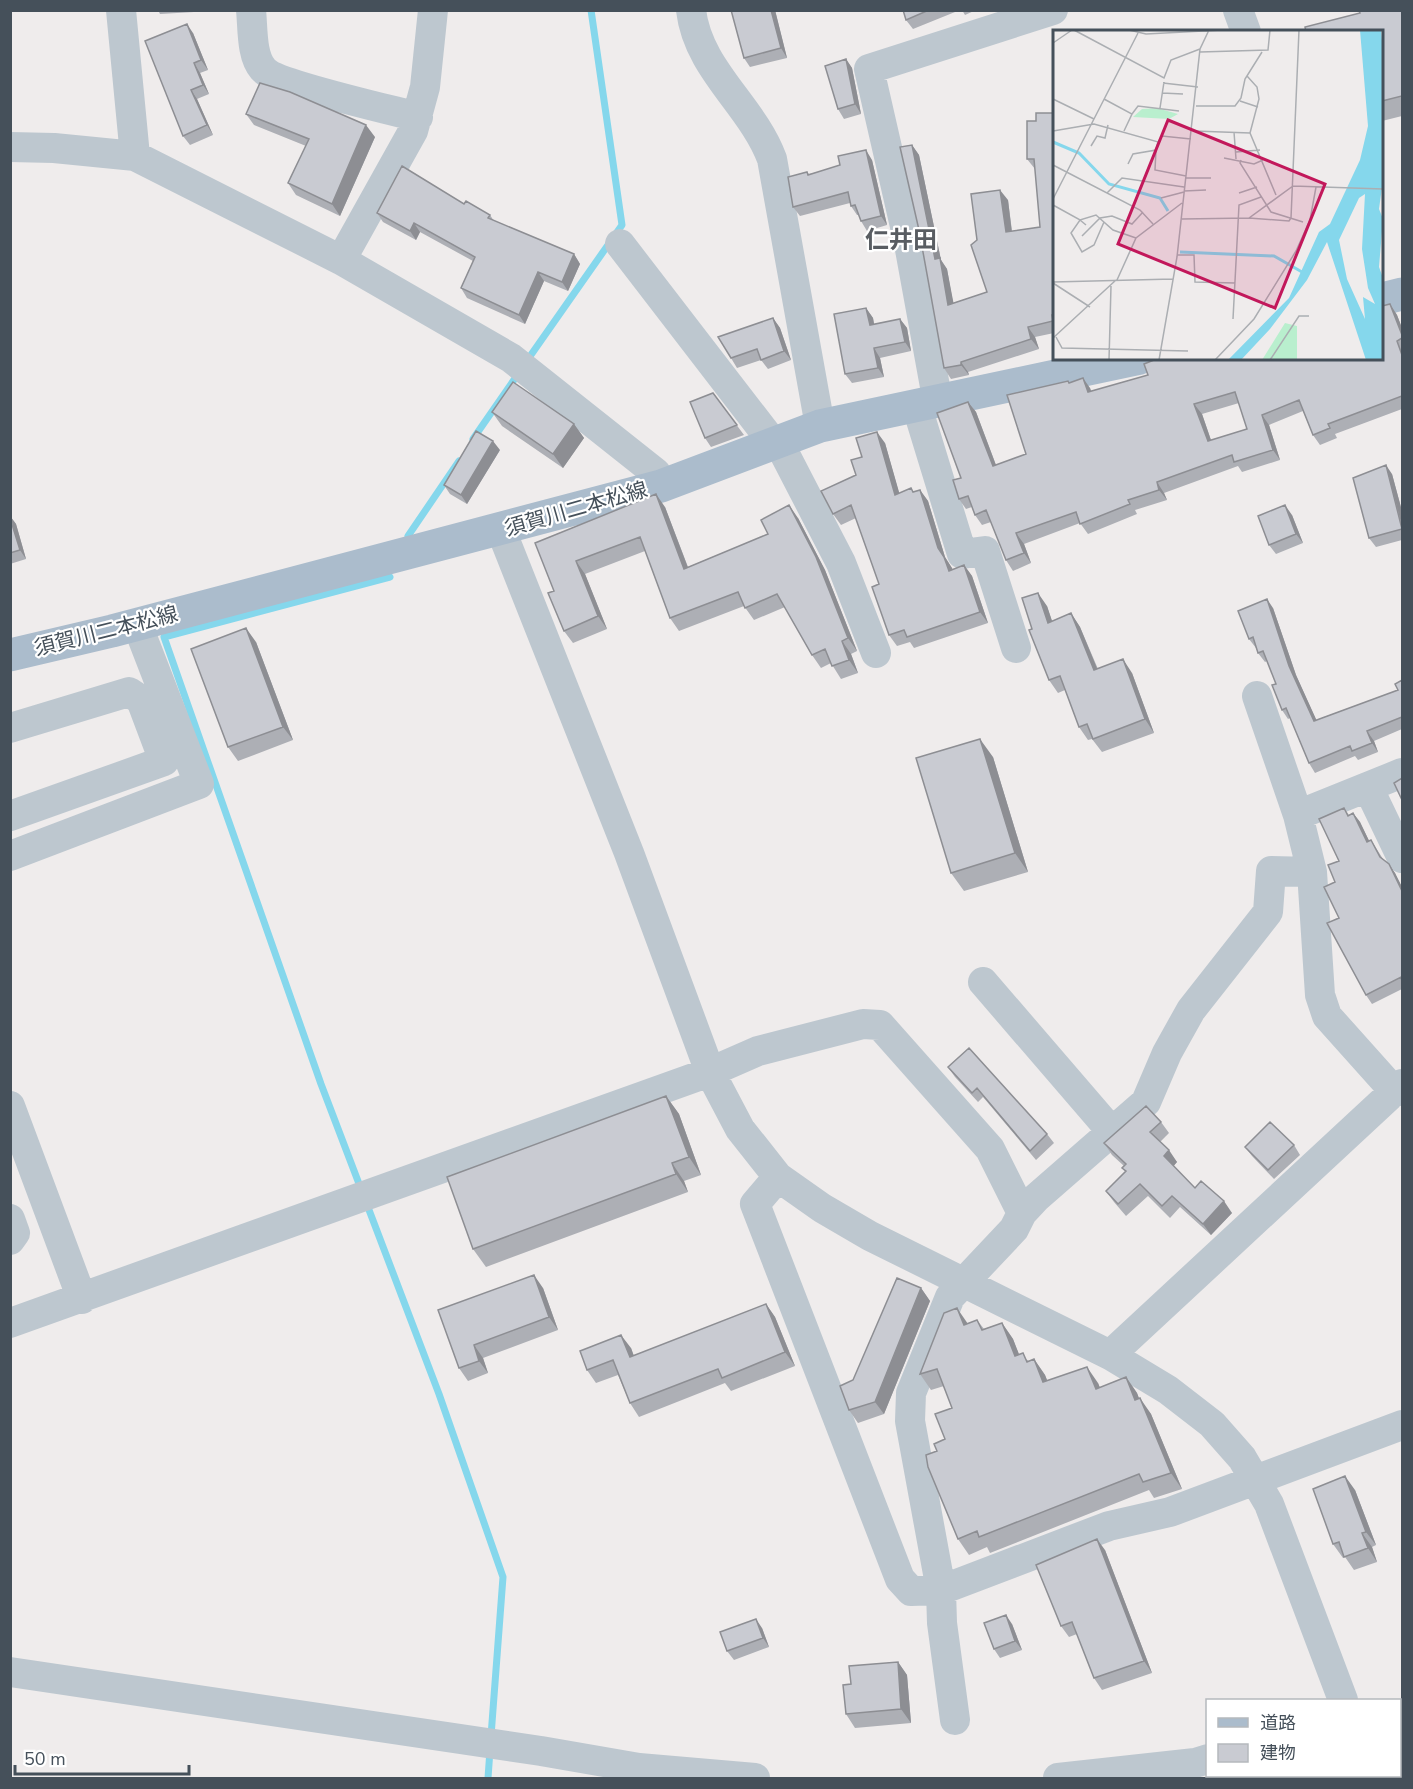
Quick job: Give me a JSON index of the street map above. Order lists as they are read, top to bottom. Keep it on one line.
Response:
{"streets":{"main road":["須賀川二本松線"]},"districts":["仁井田"],"legend":["道路","建物"],"scale_bar":"50 m"}
